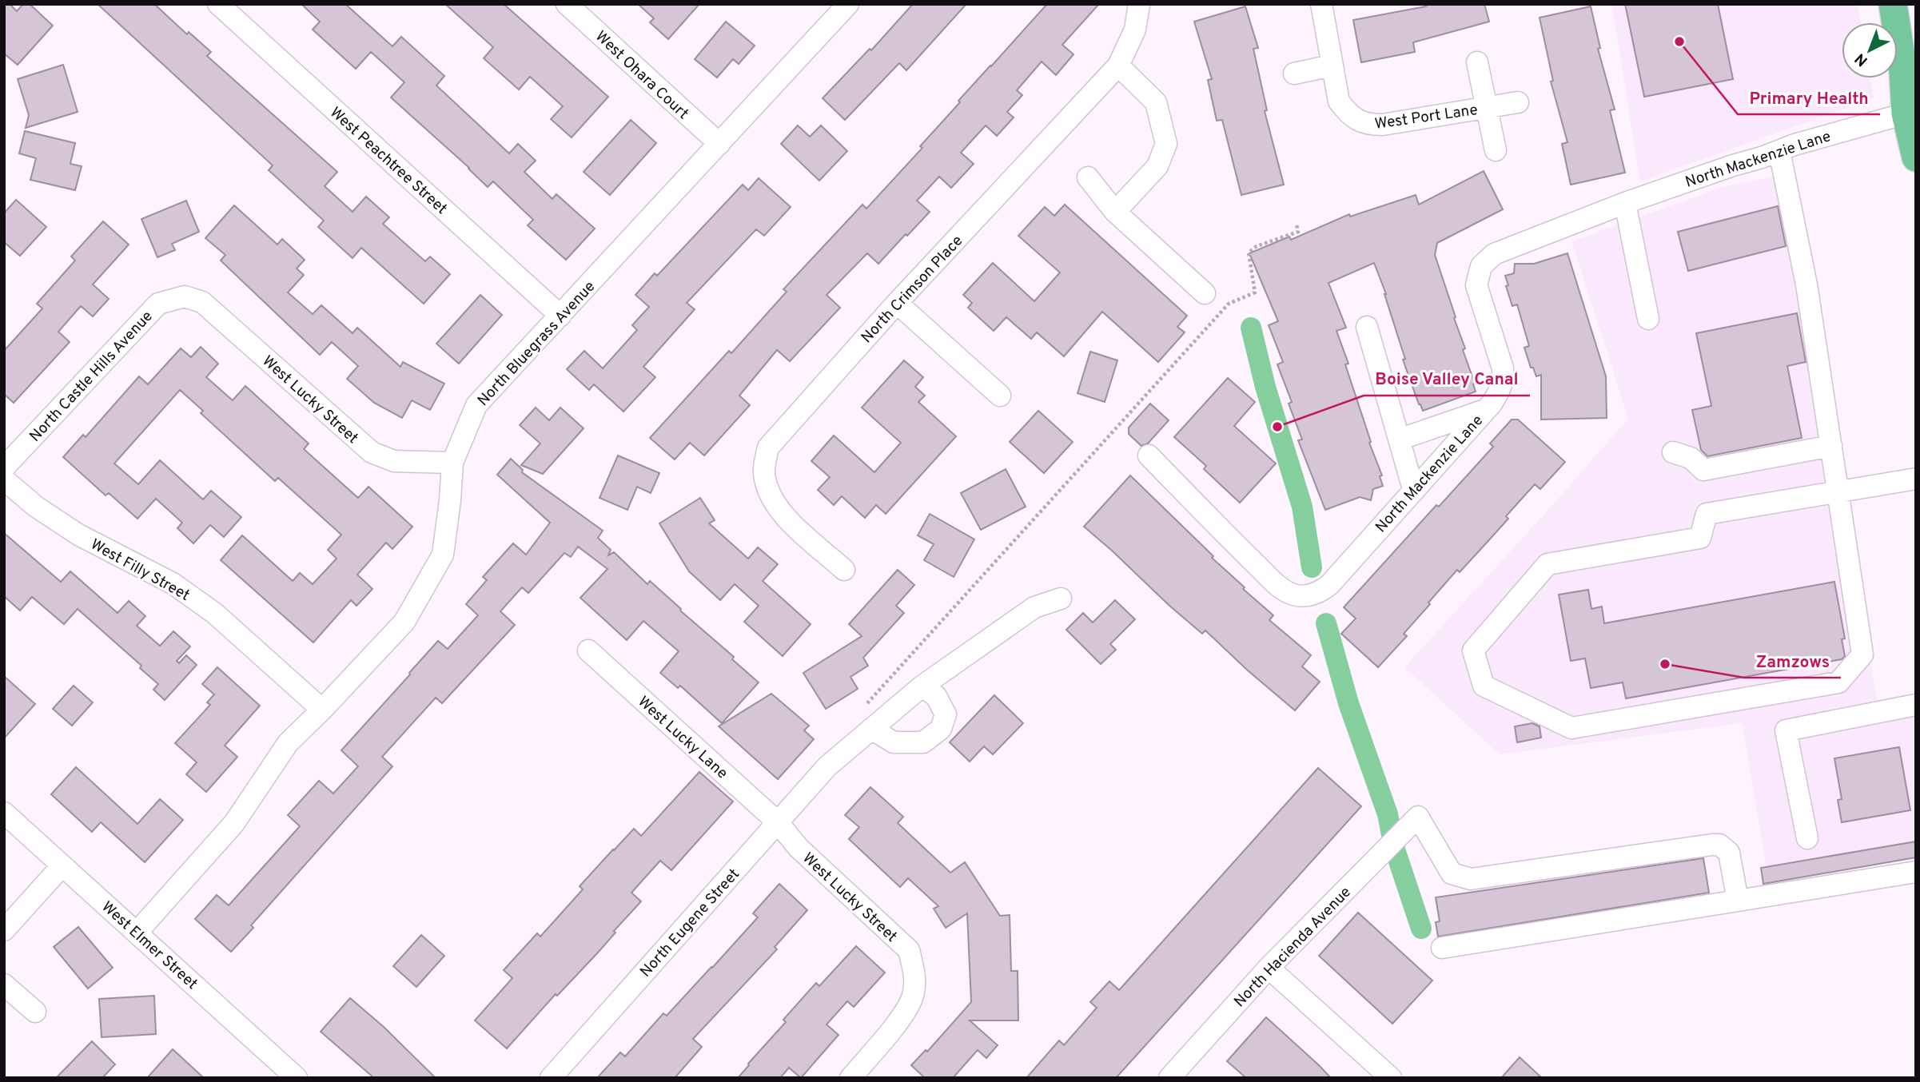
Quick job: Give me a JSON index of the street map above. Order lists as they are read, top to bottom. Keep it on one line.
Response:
{"streets":{"street":["West Ohara Court","West Port Lane","North Mackenzie Lane","West Peachtree Street","North Crimson Place","North Bluegrass Avenue","North Castle Hills Avenue","West Lucky Street","West Filly Street","West Lucky Lane","North Eugene Street","West Elmer Street","North Hacienda Avenue"]},"crossings":[["West Ohara Court","North Bluegrass Avenue"],["West Peachtree Street","North Bluegrass Avenue"],["North Bluegrass Avenue","West Lucky Street"],["North Bluegrass Avenue","West Filly Street"],["North Bluegrass Avenue","West Elmer Street"],["North Castle Hills Avenue","West Lucky Street"],["West Lucky Street","West Lucky Lane"],["West Lucky Street","North Eugene Street"],["West Lucky Lane","North Eugene Street"]],"places":["Primary Health","Boise Valley Canal","Zamzows"],"north":"bottom left"}
